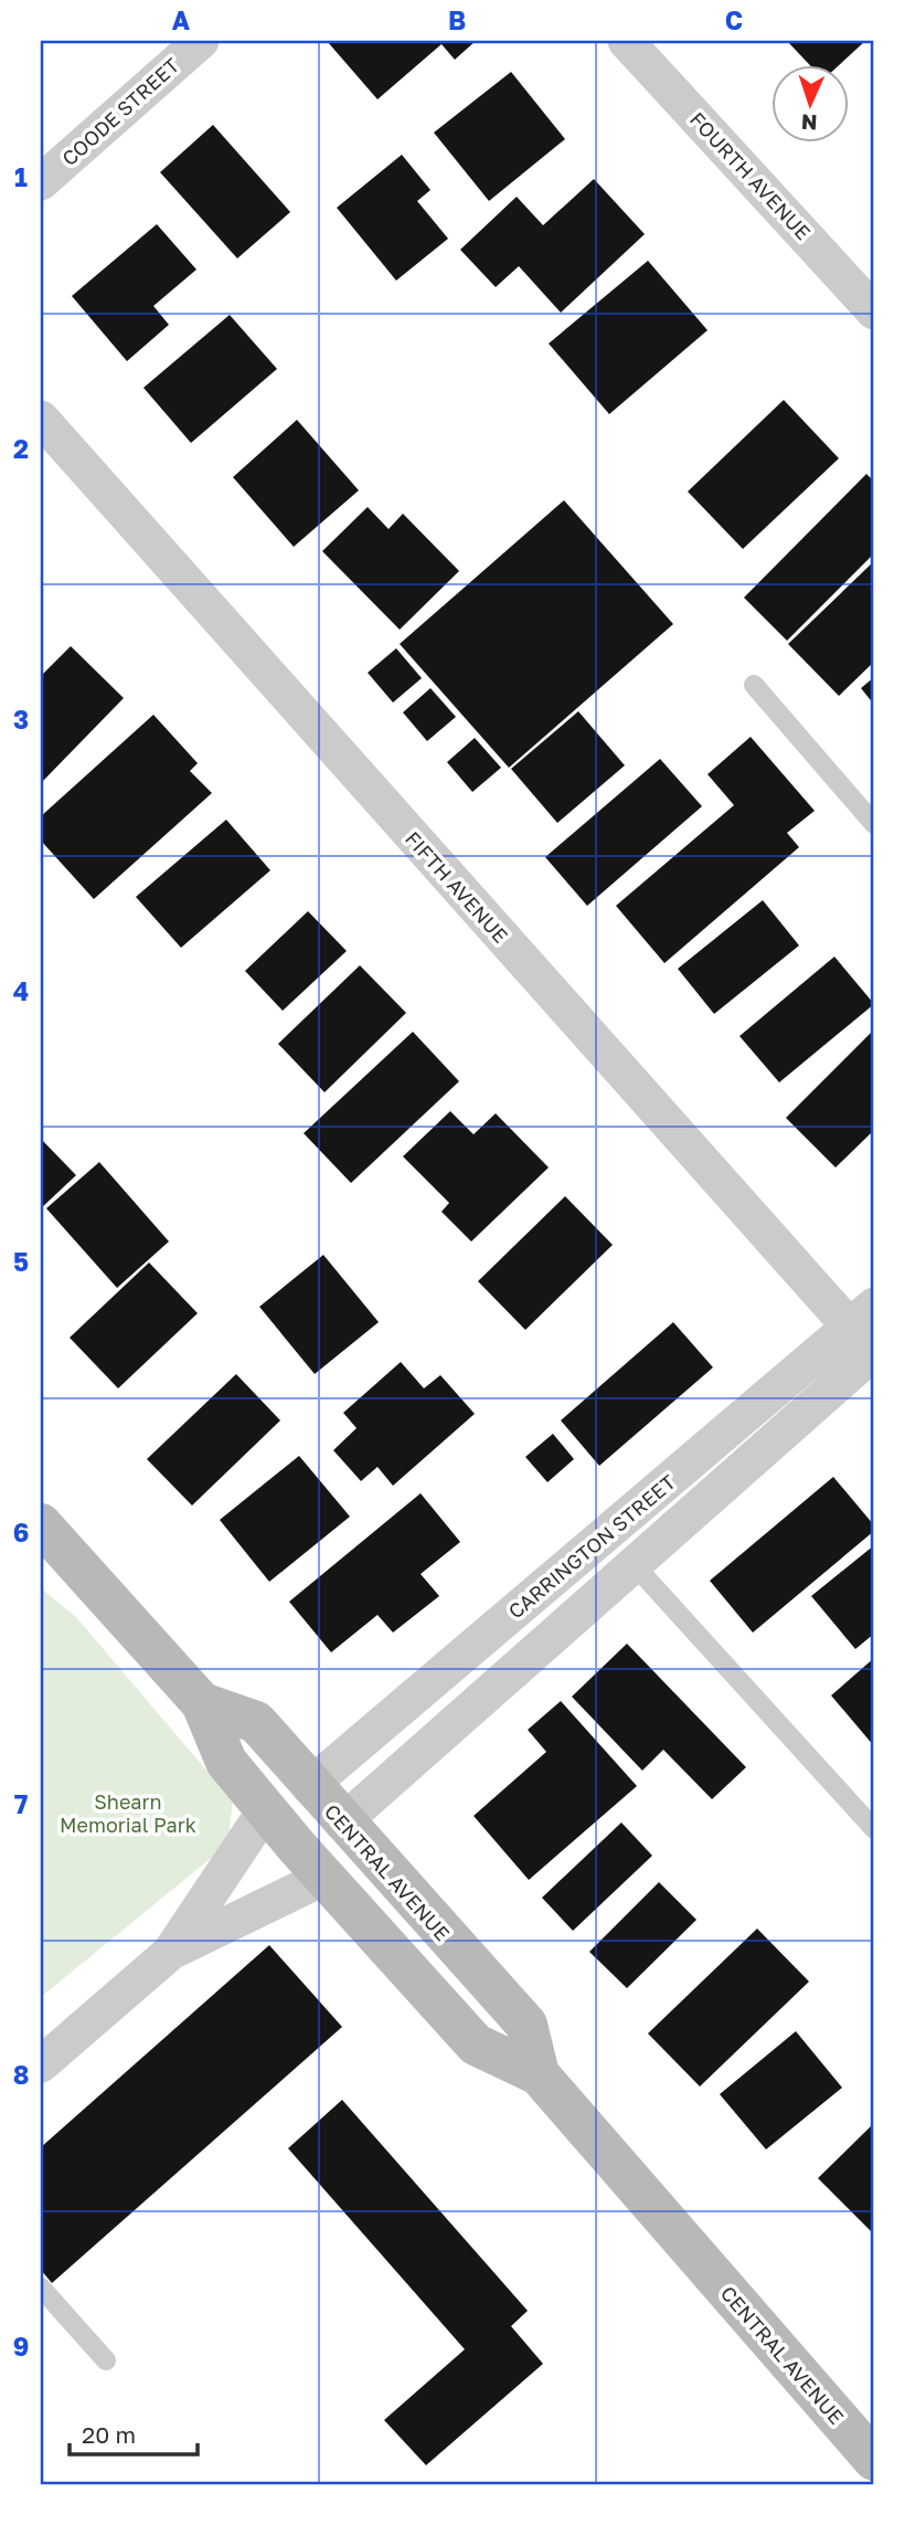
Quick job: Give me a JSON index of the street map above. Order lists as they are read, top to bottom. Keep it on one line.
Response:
{"streets":{"main road":["CENTRAL AVENUE"],"street":["COODE STREET","FOURTH AVENUE","FIFTH AVENUE","CARRINGTON STREET"]},"crossings":[["FIFTH AVENUE","CARRINGTON STREET"],["CARRINGTON STREET","CENTRAL AVENUE"]],"parks":["Shearn Memorial Park"],"scale_bar":"20 m","north":"bottom","grid":{"columns":["A","B","C"],"rows":["1","2","3","4","5","6","7","8","9"]}}
